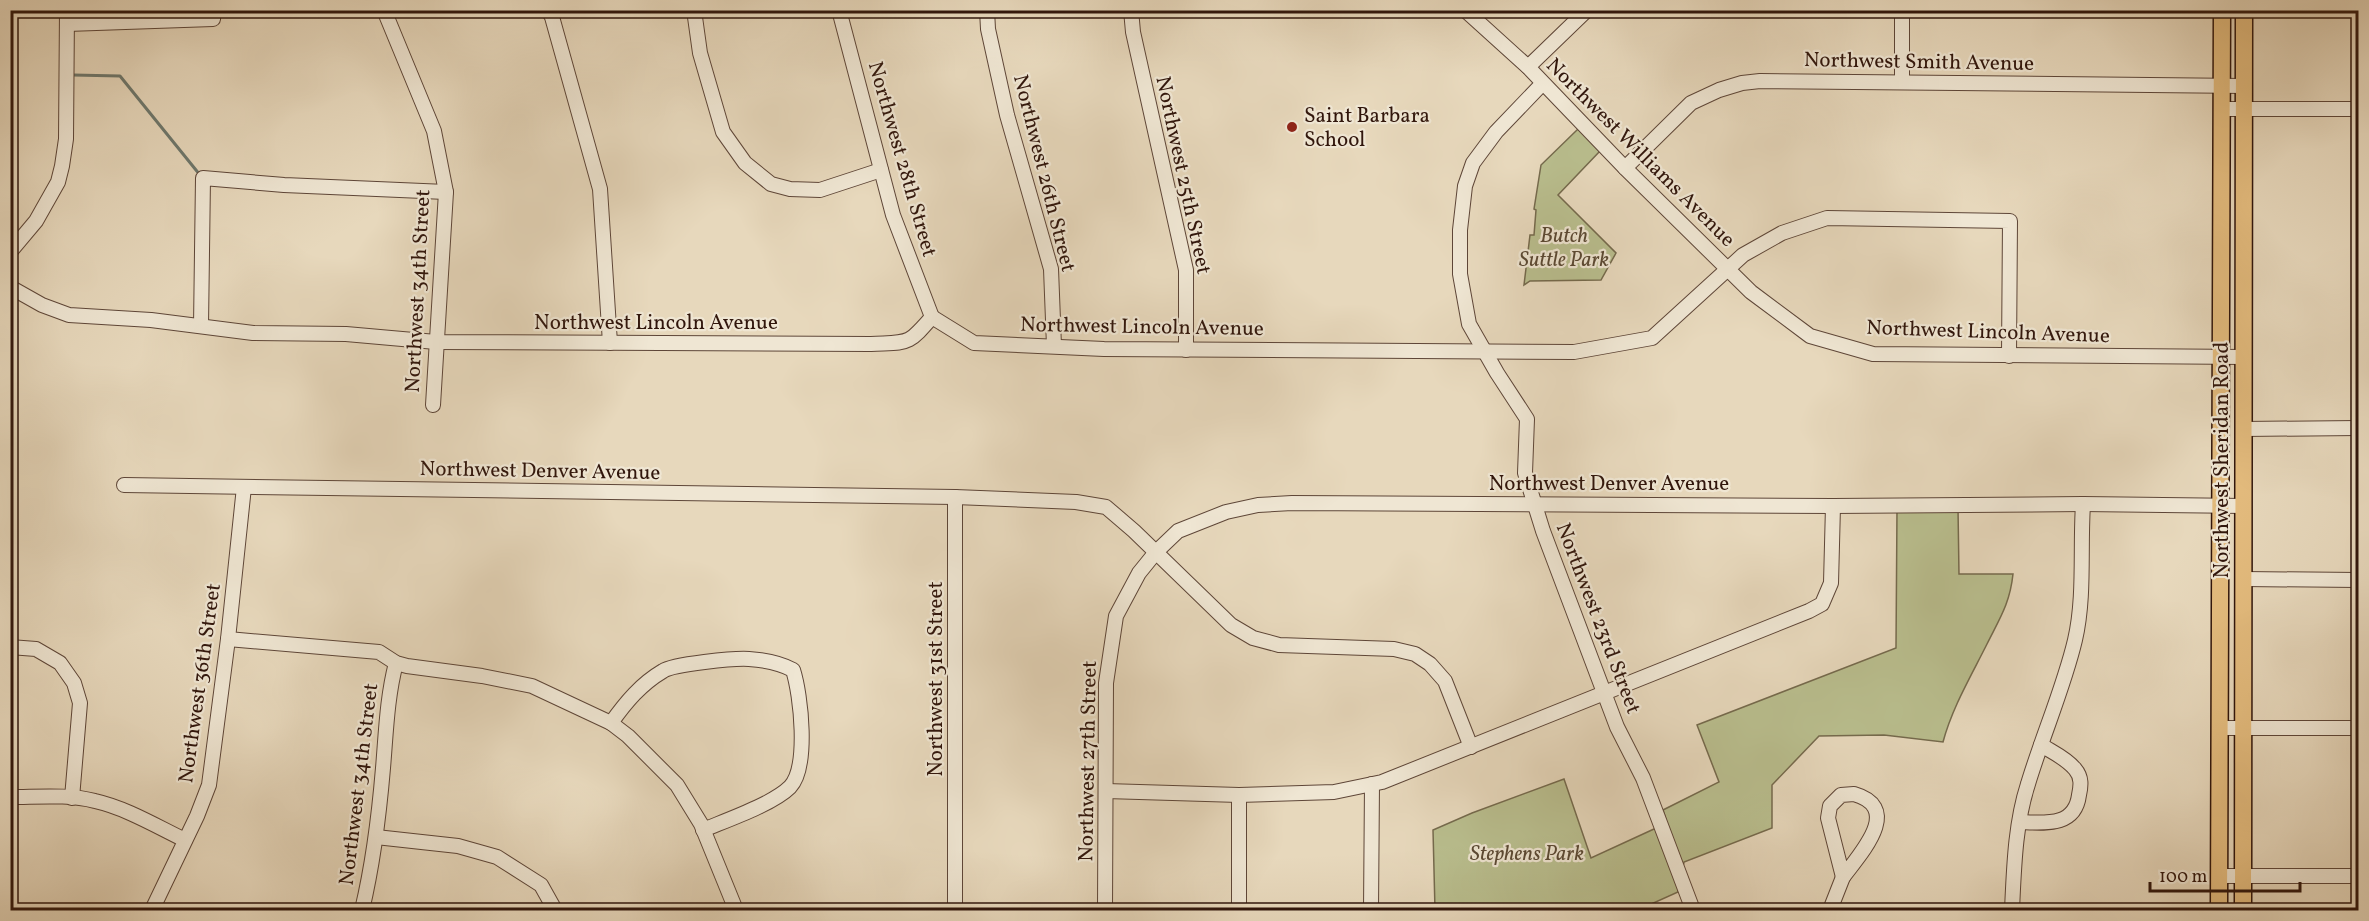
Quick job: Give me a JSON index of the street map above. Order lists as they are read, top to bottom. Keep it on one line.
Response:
{"streets":{"main road":["Northwest Sheridan Road"],"street":["Northwest Smith Avenue","Northwest Williams Avenue","Northwest 28th Street","Northwest 26th Street","Northwest 25th Street","Northwest 34th Street","Northwest Lincoln Avenue","Northwest Denver Avenue","Northwest 23rd Street","Northwest 31st Street","Northwest 36th Street","Northwest 27th Street"]},"crossings":[["Northwest Smith Avenue","Northwest Williams Avenue"],["Northwest Smith Avenue","Northwest Sheridan Road"],["Northwest Williams Avenue","Northwest Lincoln Avenue"],["Northwest Williams Avenue","Northwest 23rd Street"],["Northwest 28th Street","Northwest Lincoln Avenue"],["Northwest 26th Street","Northwest Lincoln Avenue"],["Northwest 25th Street","Northwest Lincoln Avenue"],["Northwest 34th Street","Northwest Lincoln Avenue"],["Northwest Lincoln Avenue","Northwest Sheridan Road"],["Northwest Lincoln Avenue","Northwest 23rd Street"],["Northwest Sheridan Road","Northwest Denver Avenue"],["Northwest Denver Avenue","Northwest 23rd Street"],["Northwest Denver Avenue","Northwest 31st Street"],["Northwest Denver Avenue","Northwest 36th Street"],["Northwest Denver Avenue","Northwest 27th Street"]],"parks":["Butch Suttle Park","Stephens Park"],"places":["Saint Barbara School"],"scale_bar":"100 m"}
